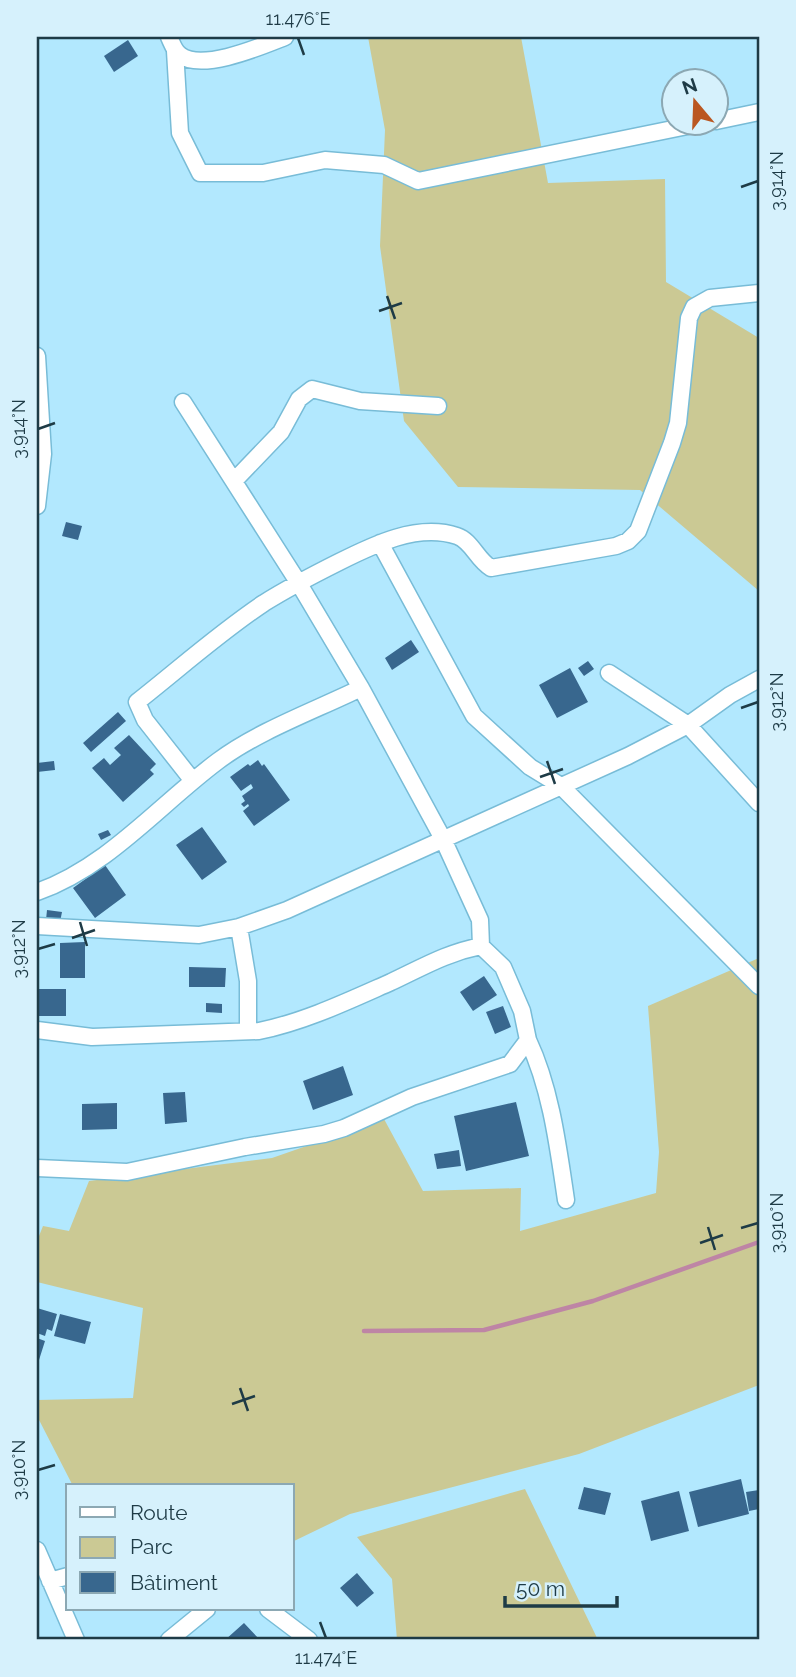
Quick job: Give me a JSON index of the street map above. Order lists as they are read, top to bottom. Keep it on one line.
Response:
{"legend":["Route","Parc","Bâtiment"],"scale_bar":"50 m","north":"top","coordinates":["11.476°E","3.914°N","3.912°N","3.910°N","11.474°E"]}
